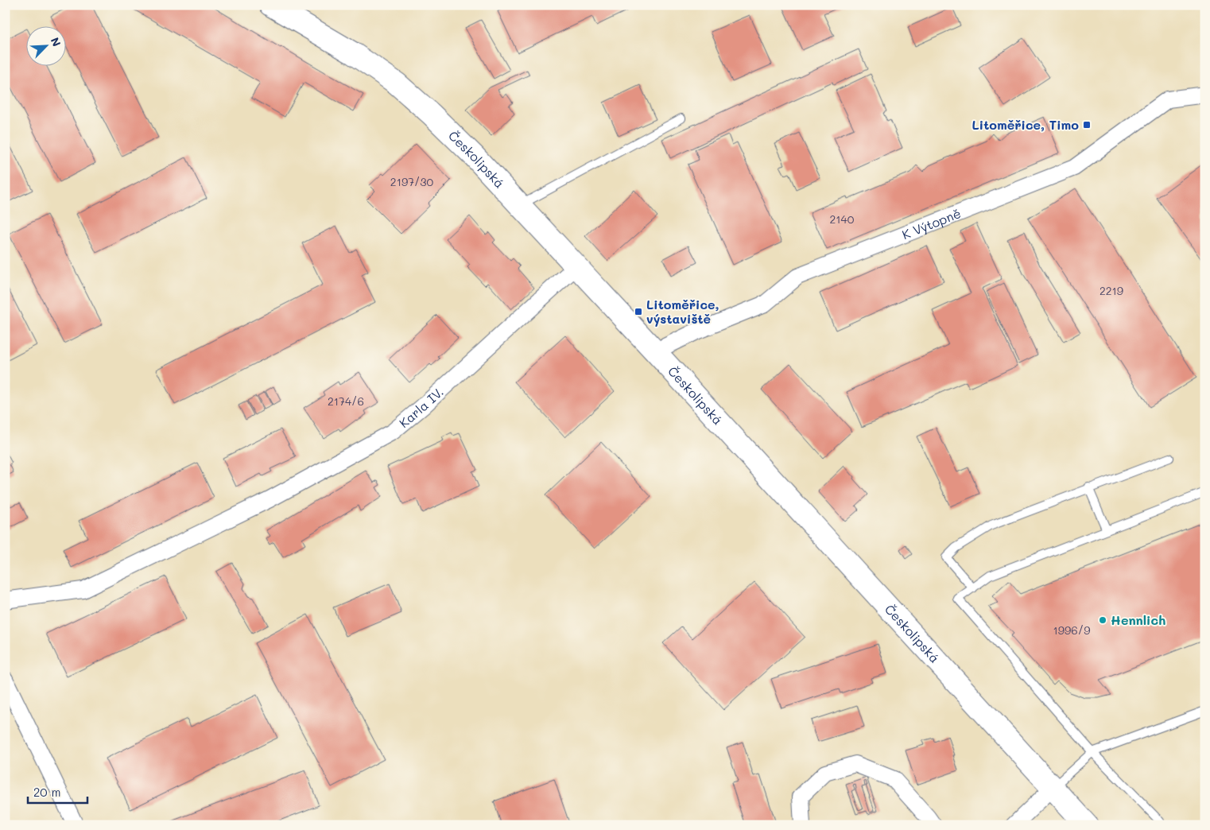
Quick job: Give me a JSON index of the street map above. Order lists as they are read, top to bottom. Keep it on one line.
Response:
{"streets":{"main road":["Českolipská"],"street":["K Výtopně","Karla IV."]},"crossings":[["Českolipská","K Výtopně"],["Českolipská","Karla IV."]],"places":{"transit":["Litoměřice, Timo","Litoměřice, výstaviště"],"other":["Hennlich"]},"house_numbers":["2197/30","2140","2219","2174/6","1996/9"],"scale_bar":"20 m","north":"top right"}
